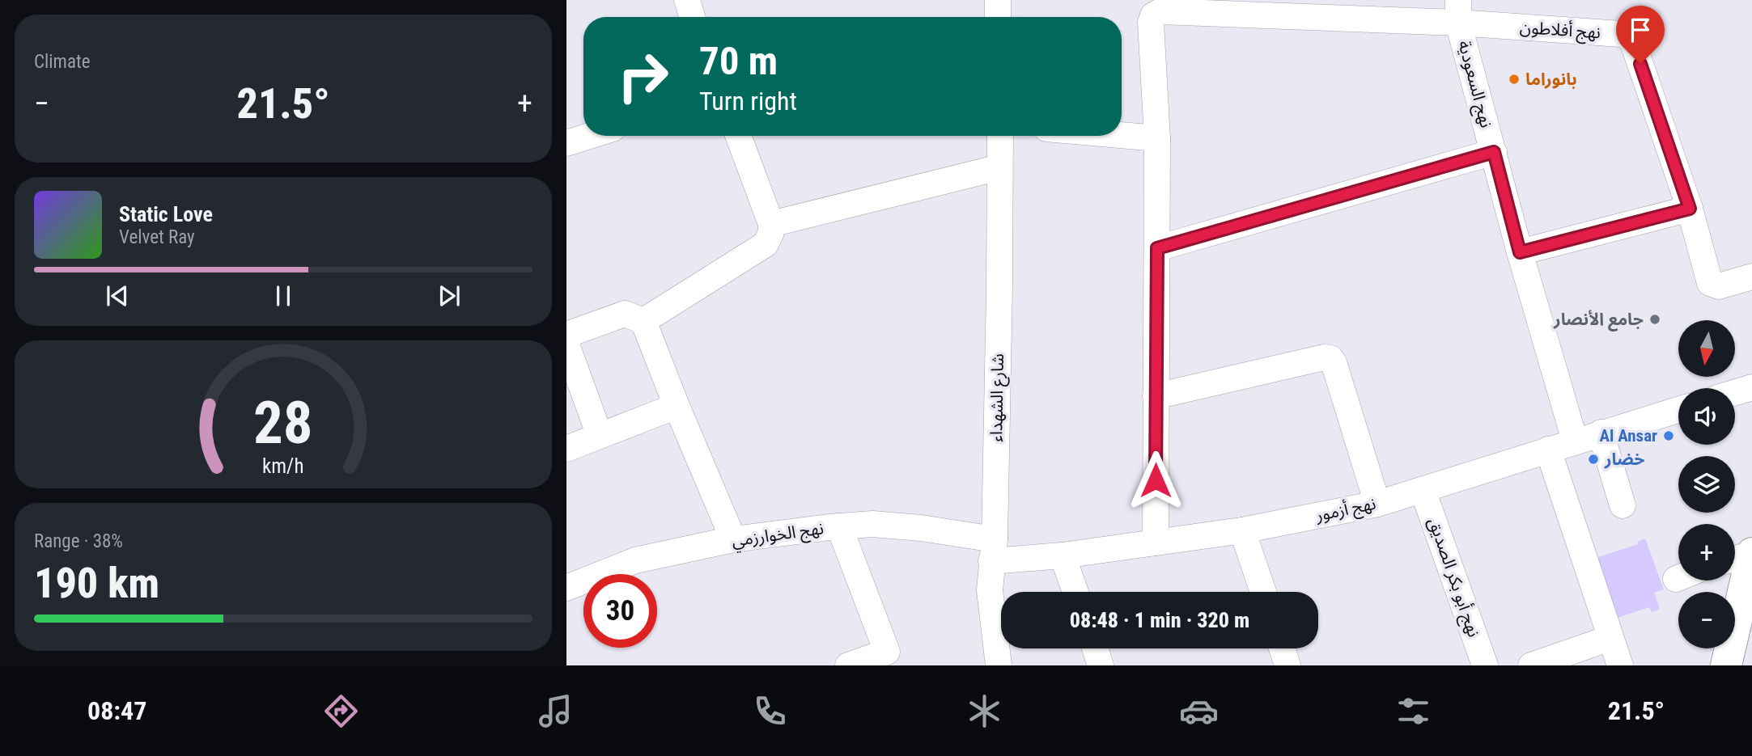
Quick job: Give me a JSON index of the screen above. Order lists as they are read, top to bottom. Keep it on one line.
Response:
{"streets":{"street":["نهج أفلاطون","نهج السعودية","شارع الشهداء","نهج أزمور","نهج الخوارزمي","نهج أبو بكر الصديق"]},"crossings":[["نهج أفلاطون","نهج السعودية"],["نهج السعودية","نهج أزمور"],["شارع الشهداء","نهج أزمور"],["شارع الشهداء","نهج الخوارزمي"],["نهج أزمور","نهج الخوارزمي"],["نهج أزمور","نهج أبو بكر الصديق"]],"places":["بانوراما","جامع الأنصار","Al Ansar","خضار"],"north":"bottom","page":{"tile":["Climate",["Range · 38%","190 km"]],"turn":["70 m","Turn right"],"heat":["−","21.5°","+"],"song":["Static Love","Velvet Ray"],"map_buttons":["+","−"],"limit":"30","trip":"08:48 · 1 min · 320 m","tabs":["08:47","21.5°"],"gauge":["28","km/h"]}}
